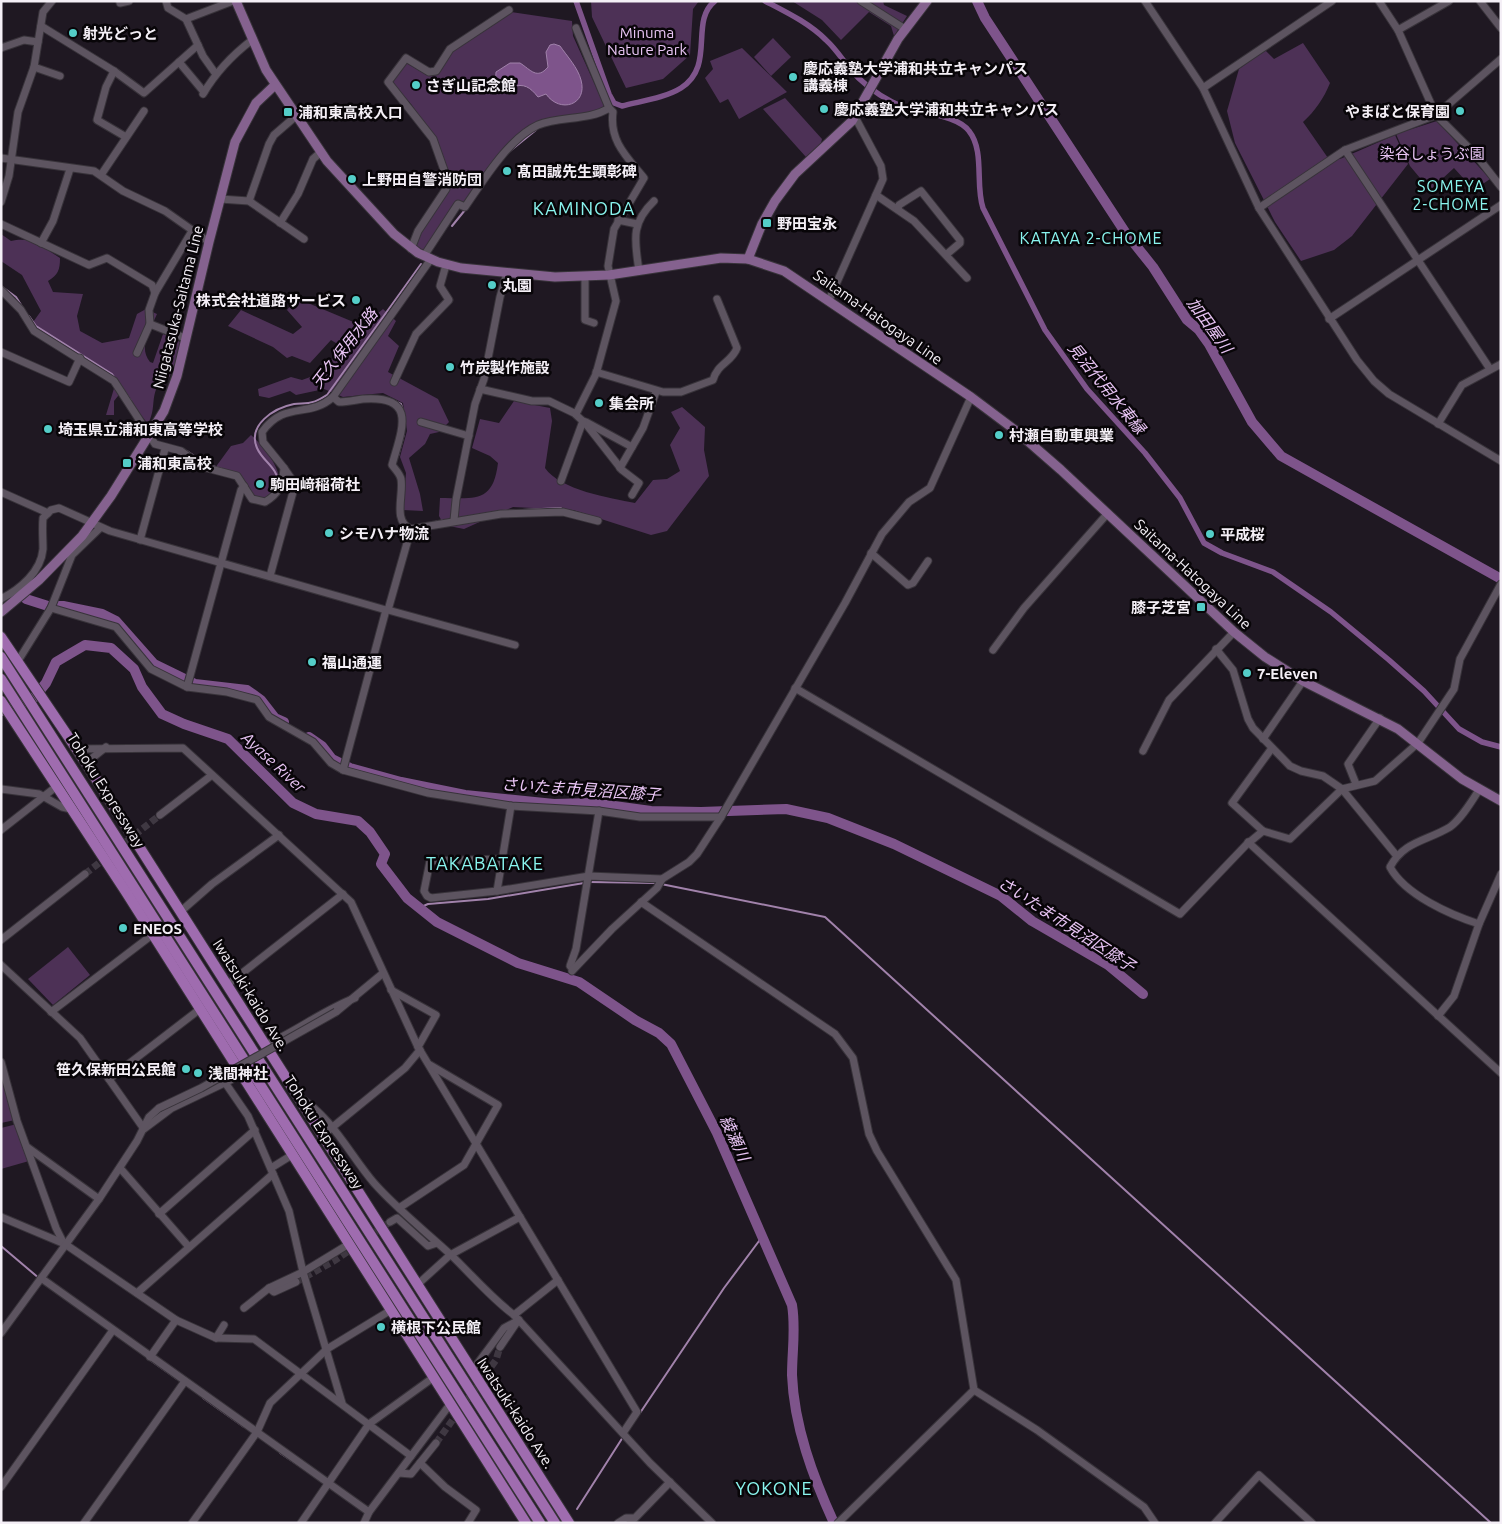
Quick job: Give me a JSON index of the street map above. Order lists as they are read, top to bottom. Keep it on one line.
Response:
{"streets":{"highway":["Tohoku Expressway","Iwatsuki-kaido Ave."],"main road":["Niigatasuka-Saitama Line","Saitama-Hatogaya Line"]},"crossings":[["Niigatasuka-Saitama Line","Saitama-Hatogaya Line"]],"districts":["SOMEYA 2-CHOME","KAMINODA","KATAYA 2-CHOME","TAKABATAKE","YOKONE"],"water":["加田屋川","天久保用水路","見沼代用水東縁","Ayase River","さいたま市見沼区膝子","綾瀬川"],"parks":["Minuma Nature Park","染谷しょうぶ園"],"places":{"other":["射光どっと","慶応義塾大学浦和共立キャンパス 講義棟","さぎ山記念館","慶応義塾大学浦和共立キャンパス","やまばと保育園","髙田誠先生顕彰碑","上野田自警消防団","丸園","株式会社道路サービス","竹炭製作施設","集会所","埼玉県立浦和東高等学校","村瀬自動車興業","駒田﨑稲荷社","シモハナ物流","平成桜","福山通運","7-Eleven","ENEOS","笹久保新田公民館","浅間神社","横根下公民館"],"transit":["浦和東高校入口","野田宝永","浦和東高校","膝子芝宮"]}}
